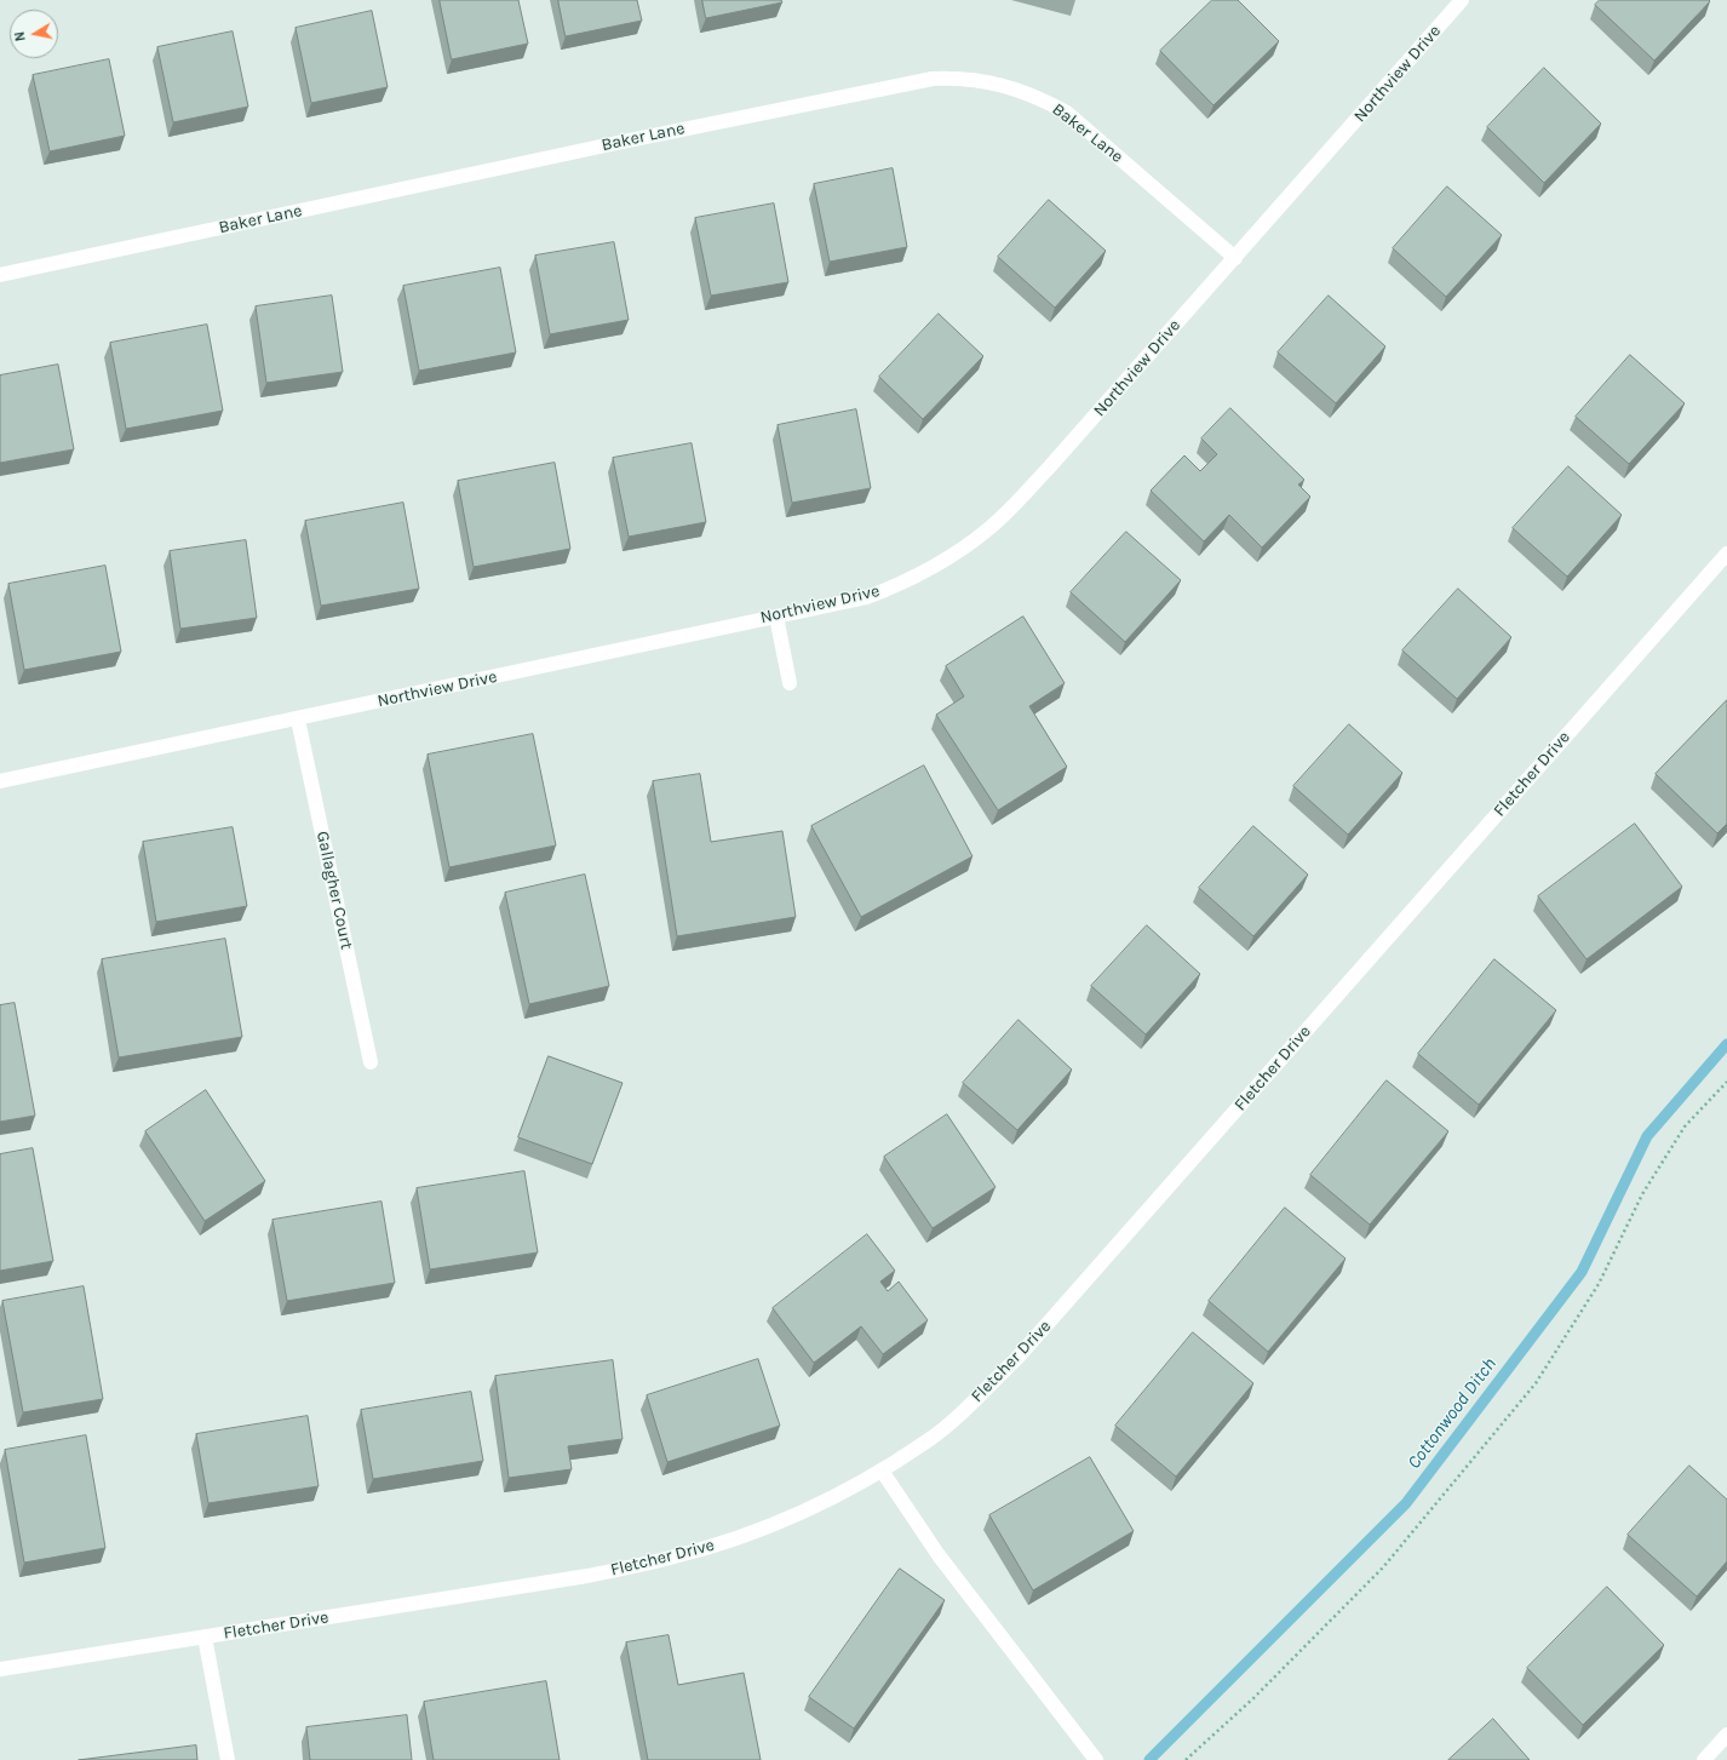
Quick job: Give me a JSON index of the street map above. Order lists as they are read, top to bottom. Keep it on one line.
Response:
{"streets":{"street":["Northview Drive","Baker Lane","Fletcher Drive","Gallagher Court"]},"crossings":[["Northview Drive","Baker Lane"],["Northview Drive","Gallagher Court"]],"water":["Cottonwood Ditch"],"north":"left"}
